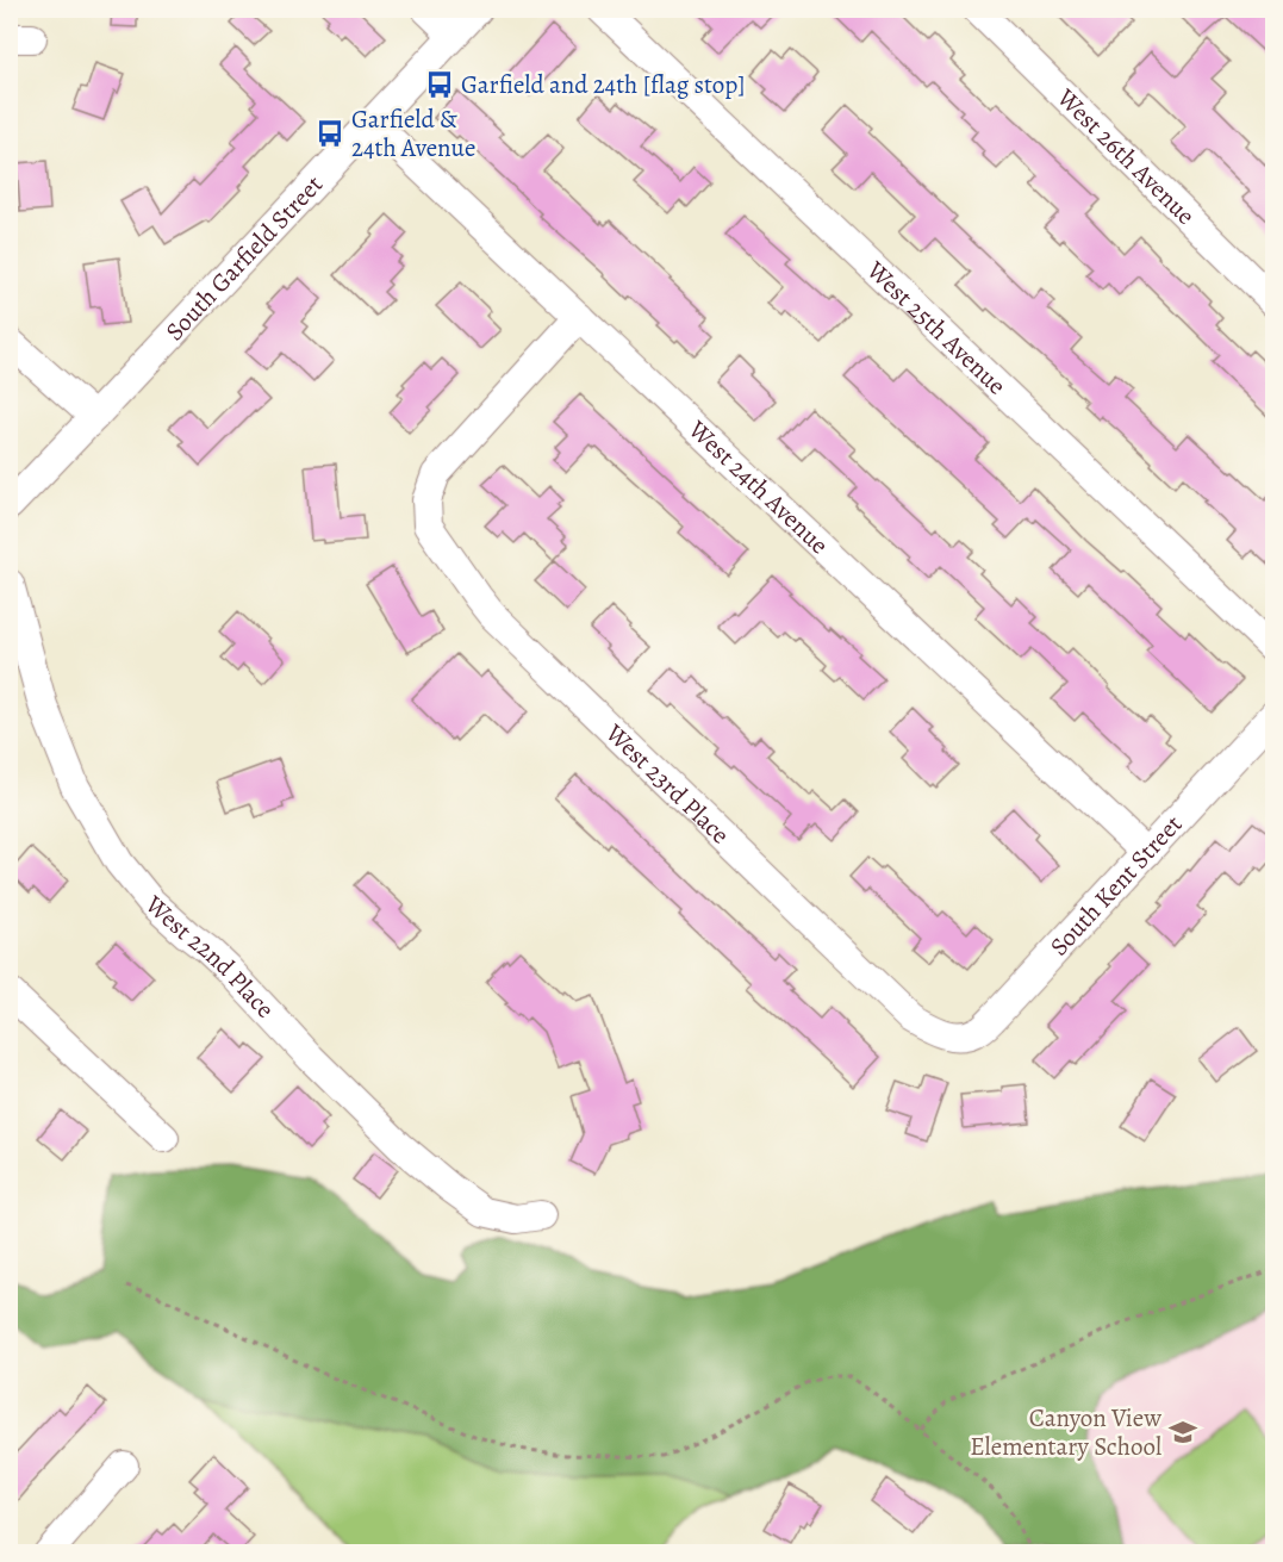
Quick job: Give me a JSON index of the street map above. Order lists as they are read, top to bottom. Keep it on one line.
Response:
{"streets":{"street":["West 26th Avenue","South Garfield Street","West 25th Avenue","West 24th Avenue","West 23rd Place","South Kent Street","West 22nd Place"]},"crossings":[["South Garfield Street","West 24th Avenue"],["West 24th Avenue","West 23rd Place"],["West 24th Avenue","South Kent Street"],["West 23rd Place","South Kent Street"]],"places":{"bus stop":["Garfield and 24th [flag stop]","Garfield & 24th Avenue"],"school or university":["Canyon View Elementary School"]}}
